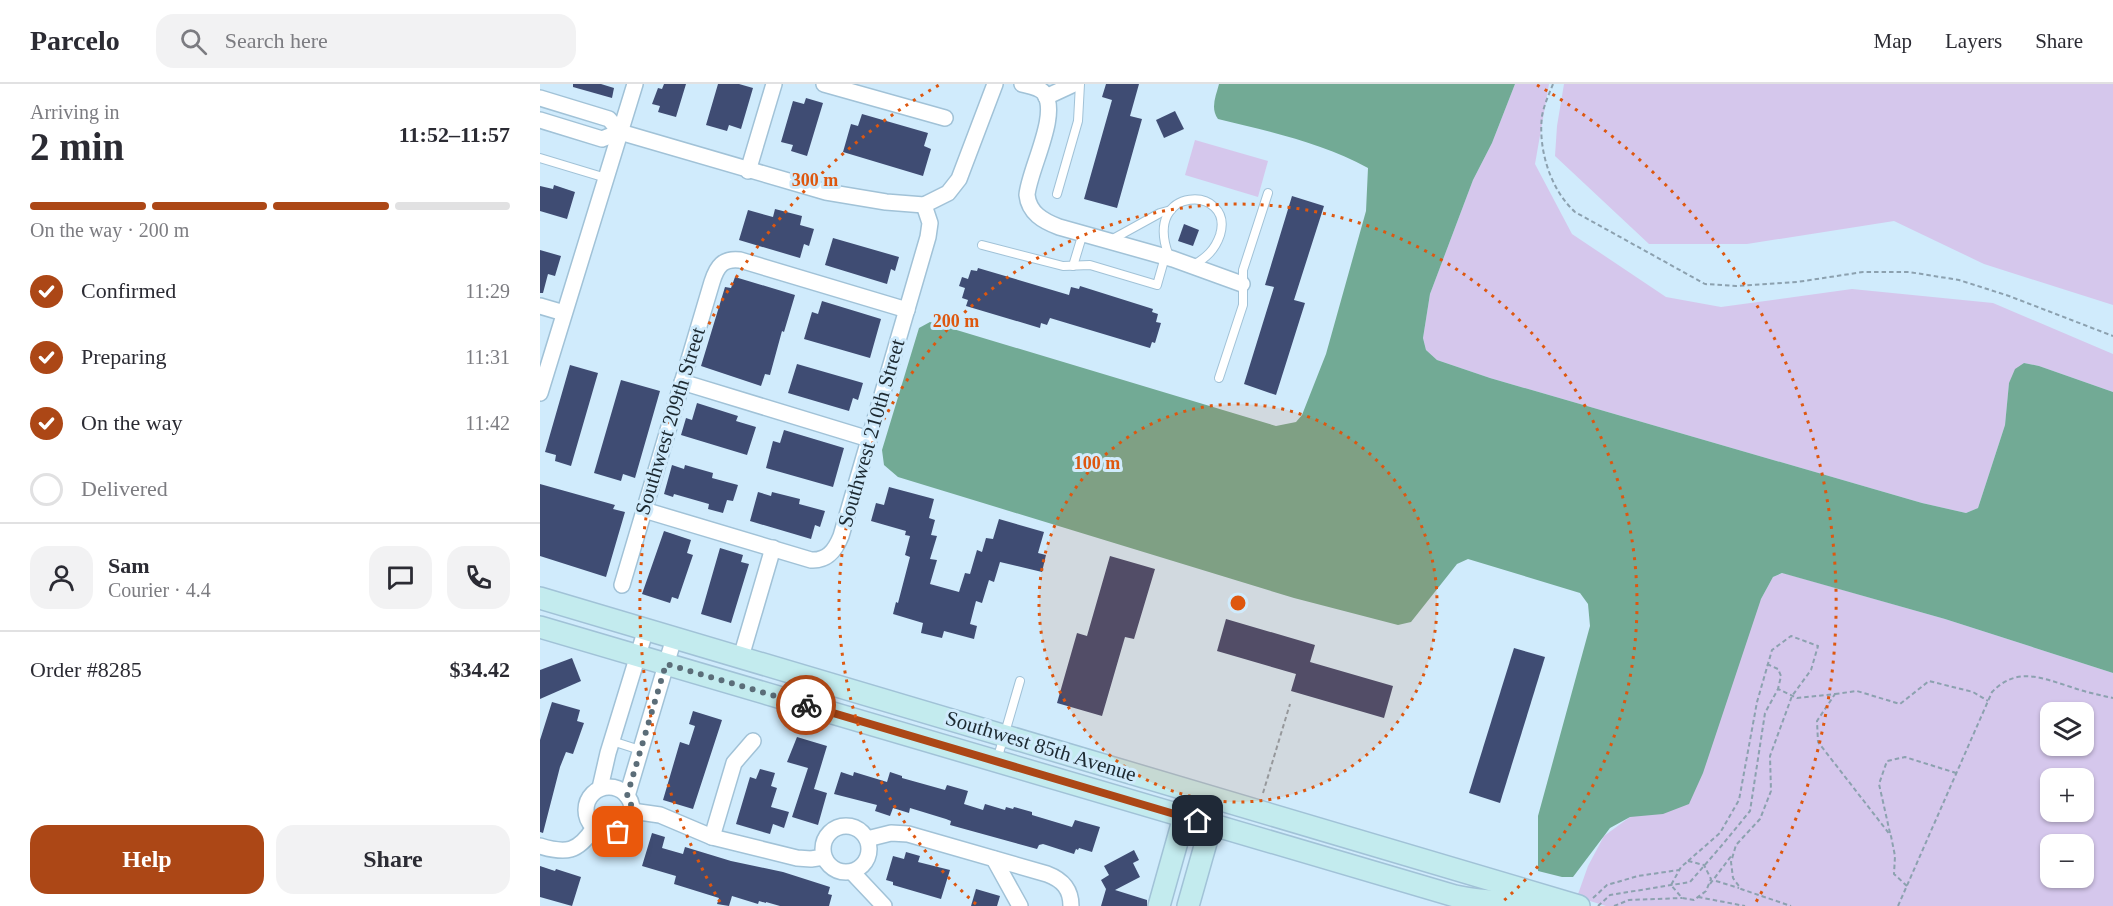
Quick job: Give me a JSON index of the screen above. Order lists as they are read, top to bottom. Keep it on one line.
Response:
{"streets":{"street":["Southwest 209th Street","Southwest 210th Street","Southwest 85th Avenue"]},"crossings":[["Southwest 209th Street","Southwest 210th Street"]],"page":{"header":"Parcelo","search":"Search here","nav":["Map","Layers","Share"],"heading":["2 min","Arriving in","11:52–11:57"],"panel":["Sam","Courier · 4.4","Order #8285","$34.42"],"bar":"On the way · 200 m","list":[["Confirmed","11:29"],["Preparing","11:31"],["On the way","11:42"],"Delivered"],"map_buttons":["+","−"],"buttons":["Help","Share"]},"rings":["300 m","200 m","100 m"]}
